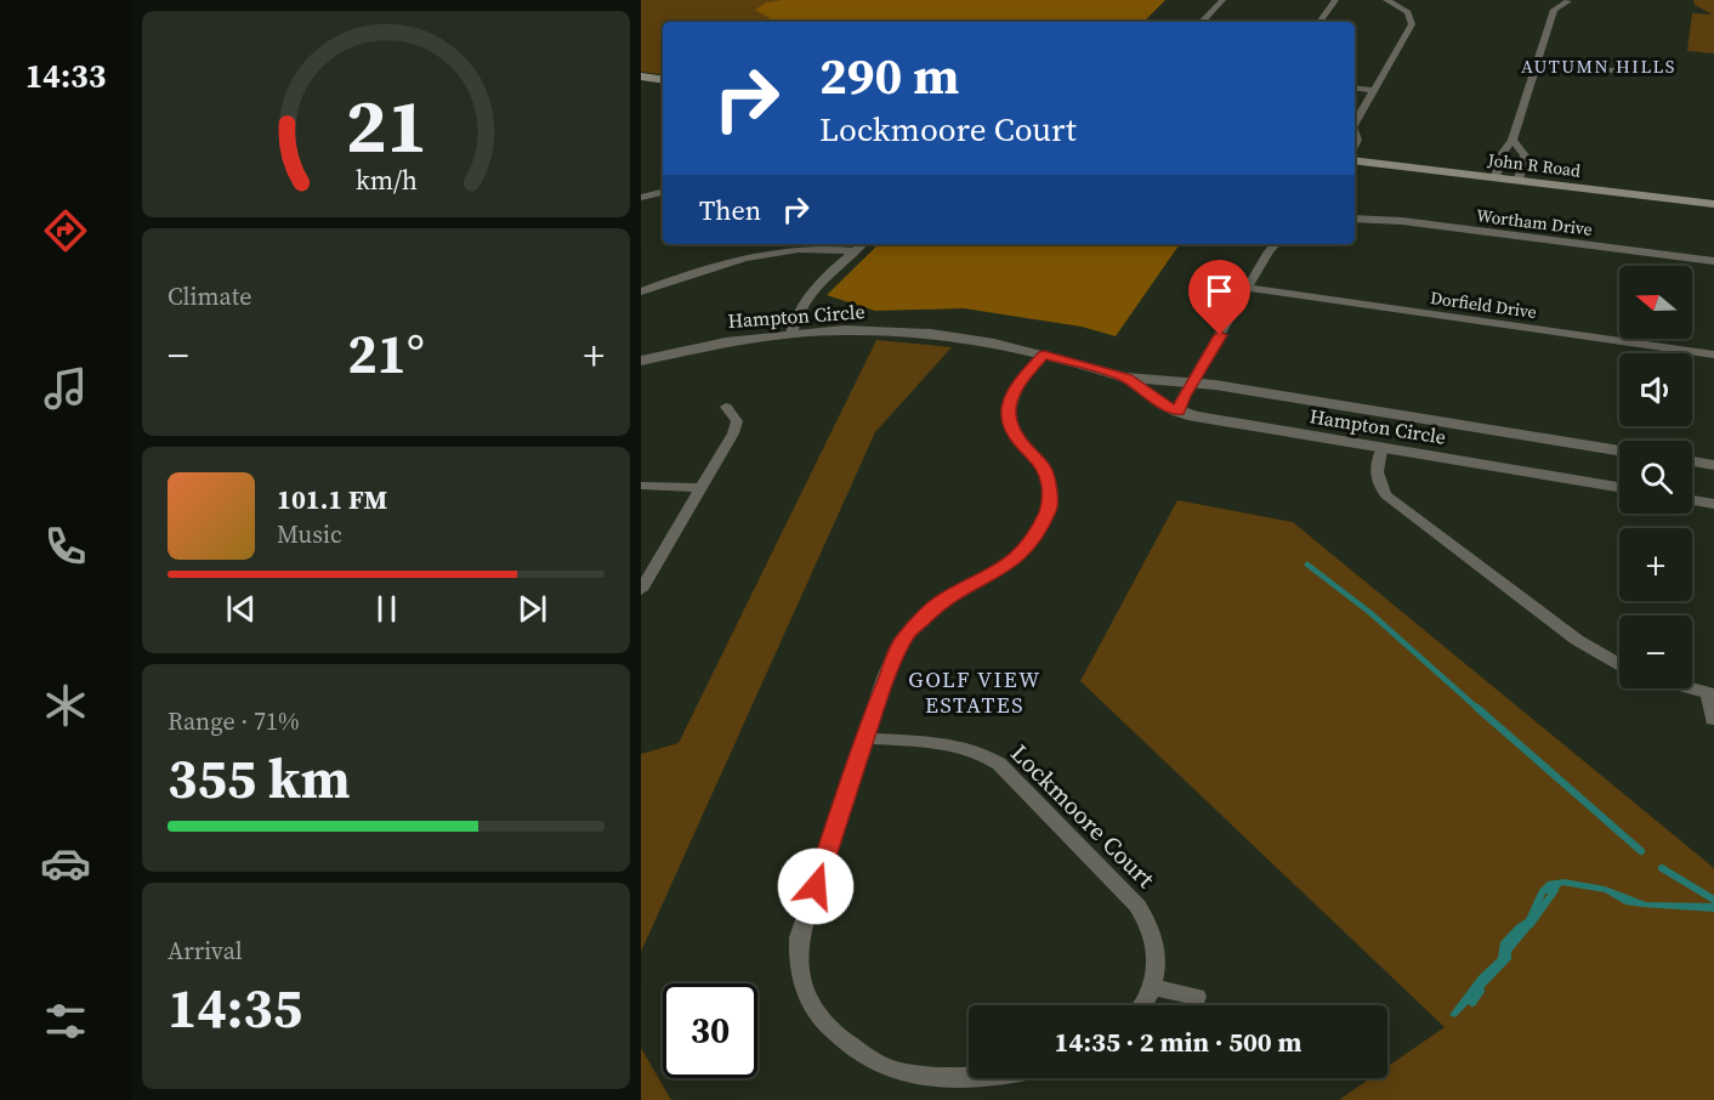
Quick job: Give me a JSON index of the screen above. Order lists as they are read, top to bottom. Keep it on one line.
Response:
{"streets":{"main road":["John R Road"],"street":["Wortham Drive","Dorfield Drive","Hampton Circle","Lockmoore Court"]},"districts":["AUTUMN HILLS","GOLF VIEW ESTATES"],"north":"left","page":{"tabs":"14:33","turn":["290 m","Lockmoore Court"],"then":"Then","tile":["Climate",["Range · 71%","355 km"],["Arrival","14:35"]],"map_buttons":["+","−"],"heat":["−","21°","+"],"song":["101.1 FM","Music"],"limit":"30","trip":"14:35 · 2 min · 500 m","gauge":["21","km/h"]}}
